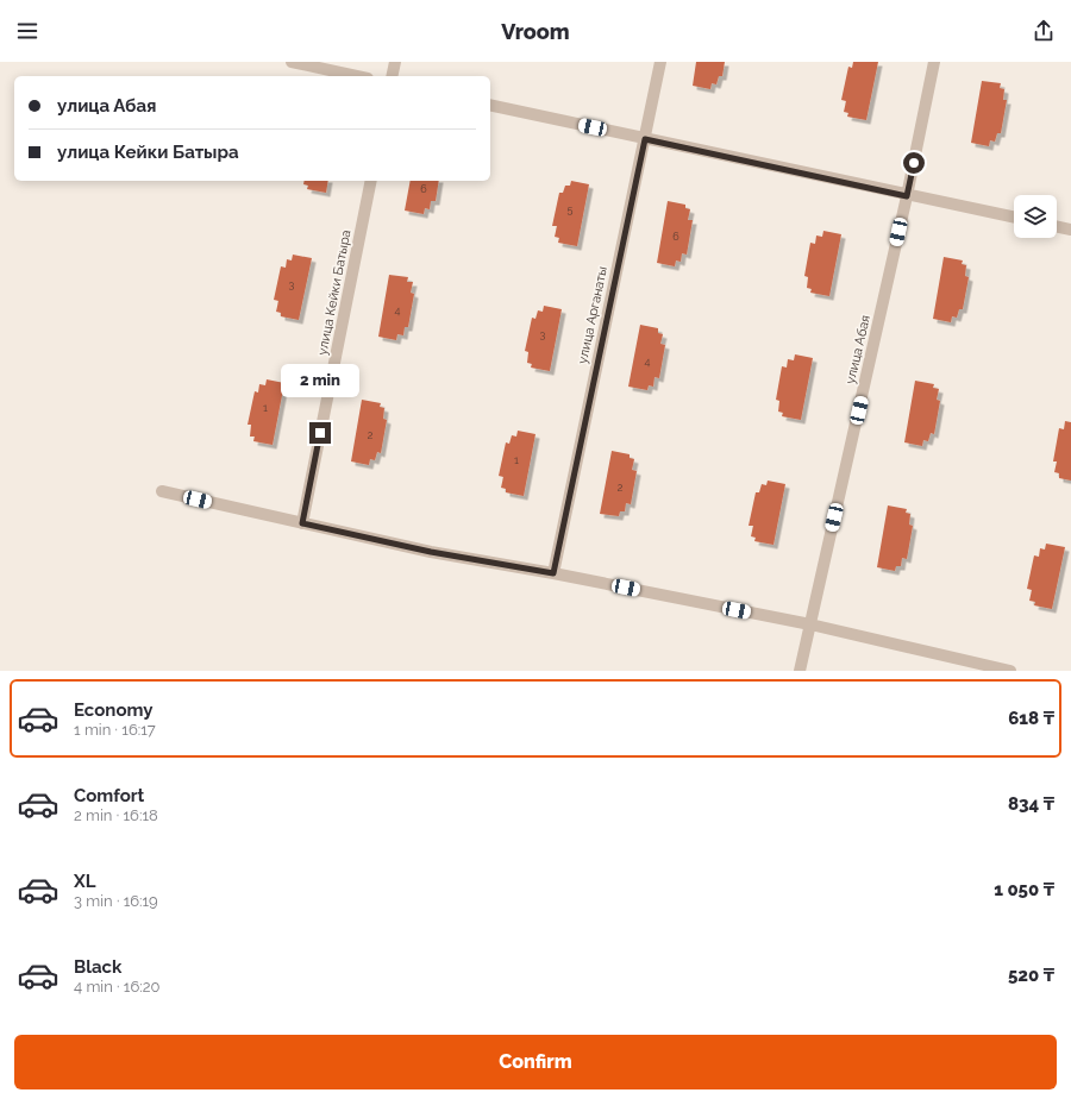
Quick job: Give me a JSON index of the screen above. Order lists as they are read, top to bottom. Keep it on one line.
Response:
{"streets":{"street":["улица Кейки Батыра","улица Арганаты","улица Абая"]},"house_numbers":["6","5","6","3","4","3","4","1","2","1","2"],"page":{"header":"Vroom","banner":["улица Абая","улица Кейки Батыра"],"bubble":"2 min","list":[{"name":"Economy","note":"1 min · 16:17","value":"618 ₸"},{"name":"Comfort","note":"2 min · 16:18","value":"834 ₸"},{"name":"XL","note":"3 min · 16:19","value":"1 050 ₸"},{"name":"Black","note":"4 min · 16:20","value":"520 ₸"}],"buttons":"Confirm"}}
